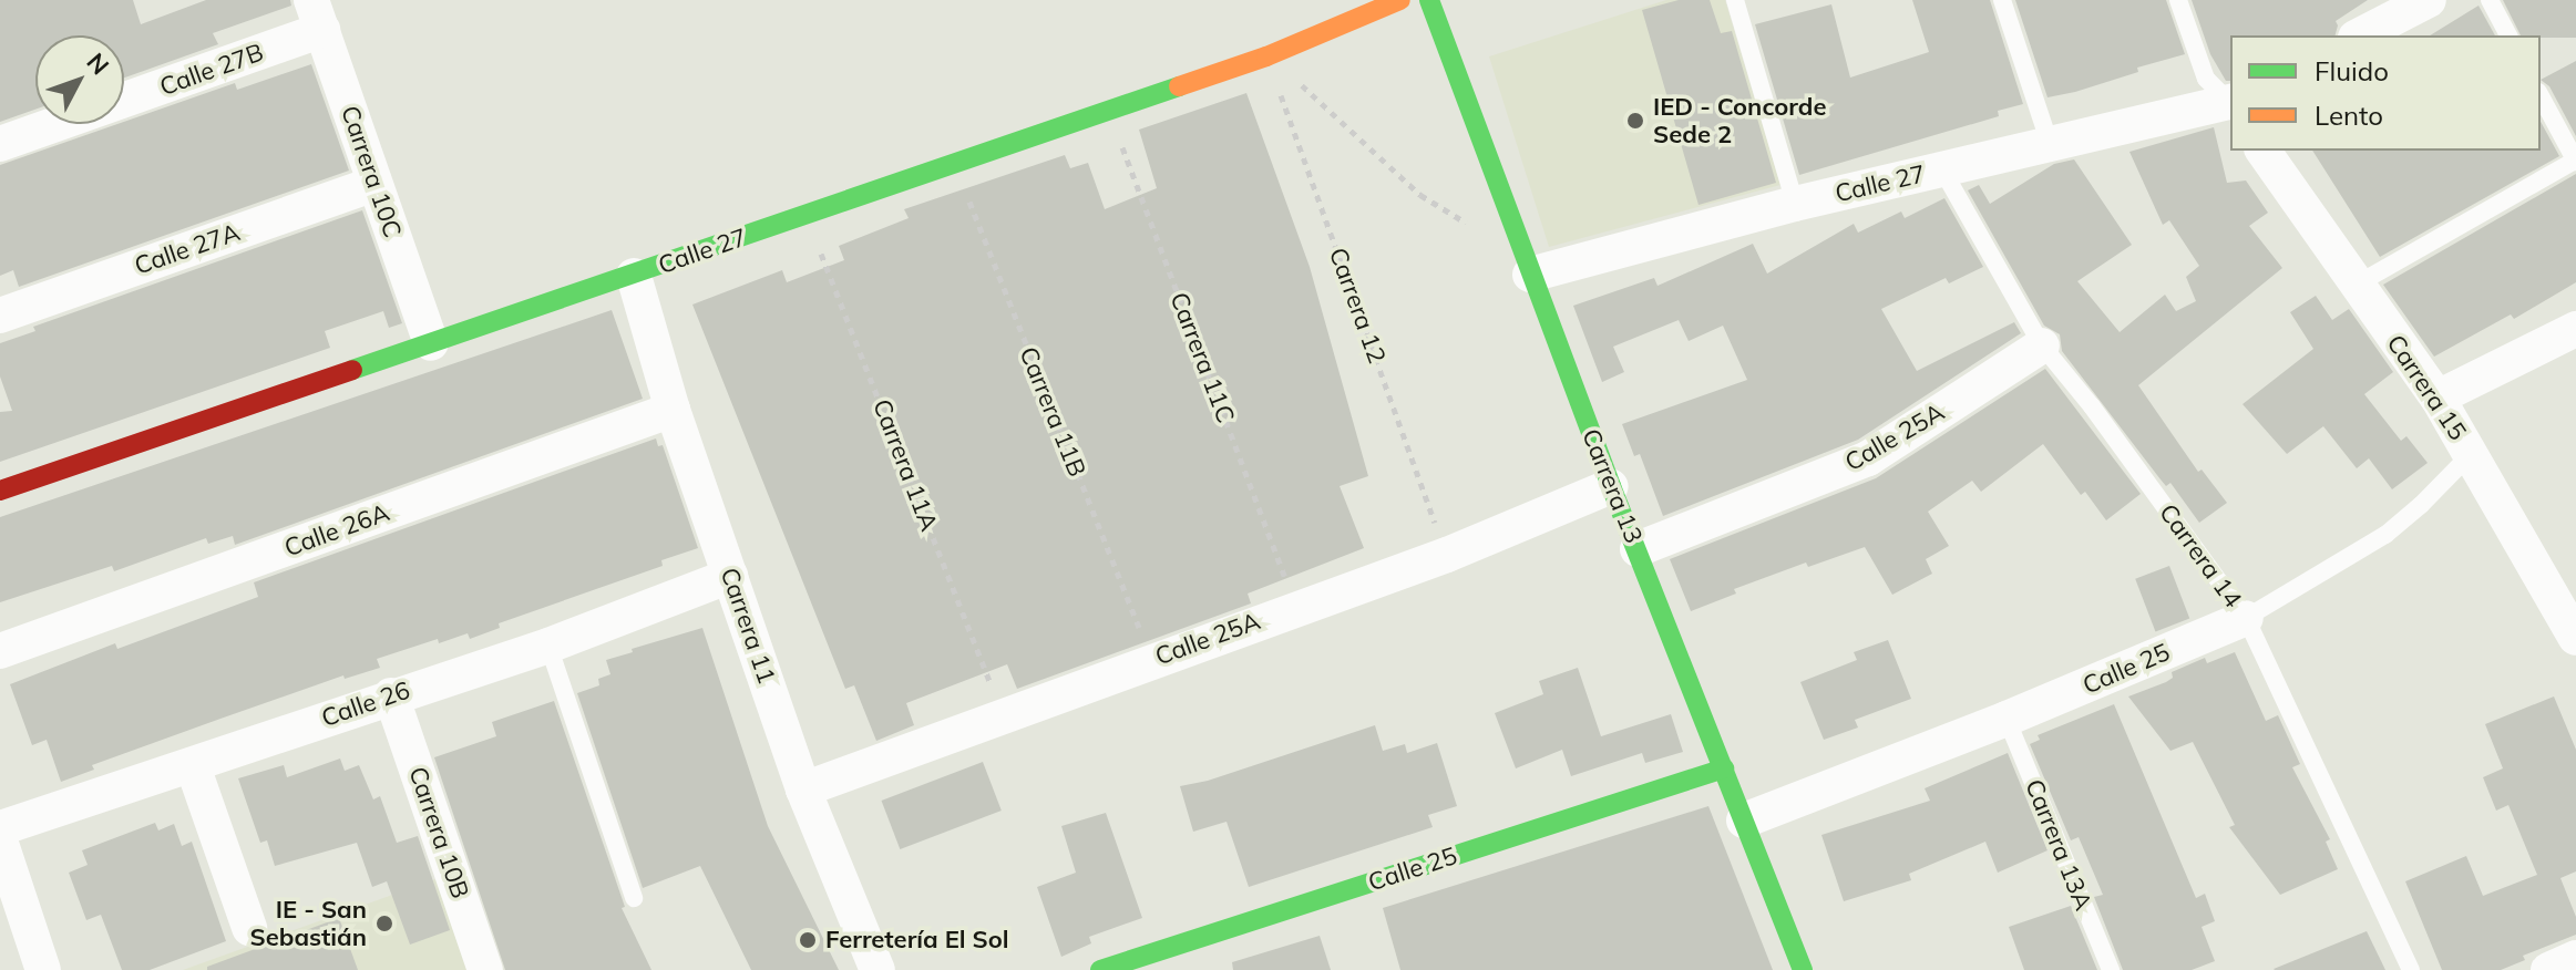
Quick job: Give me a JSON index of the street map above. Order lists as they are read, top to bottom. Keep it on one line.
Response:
{"streets":{"street":["Calle 27B","Carrera 10C","Calle 27","Calle 27A","Carrera 15","Calle 25A","Carrera 13","Calle 26A","Carrera 11","Calle 25","Calle 26","Carrera 10B"],"lane":["Carrera 14","Carrera 13A"],"path":["Carrera 12","Carrera 11C","Carrera 11B","Carrera 11A"]},"crossings":[["Calle 27B","Carrera 10C"],["Carrera 10C","Calle 27"],["Carrera 10C","Calle 27A"],["Calle 27","Carrera 12"],["Calle 27","Carrera 11C"],["Calle 27","Carrera 11B"],["Calle 27","Carrera 11A"],["Calle 27","Carrera 13"],["Calle 27","Carrera 14"],["Calle 27","Carrera 11"],["Carrera 12","Calle 25A"],["Carrera 11C","Calle 25A"],["Carrera 15","Calle 25"],["Carrera 11B","Calle 25A"],["Calle 25A","Carrera 11A"],["Calle 25A","Carrera 13"],["Calle 25A","Carrera 14"],["Calle 25A","Carrera 11"],["Carrera 13","Calle 25"],["Calle 26A","Carrera 11"],["Carrera 14","Calle 25"],["Carrera 11","Calle 26"],["Calle 25","Carrera 13A"],["Calle 26","Carrera 10B"]],"places":["IED - Concorde Sede 2","IE - San Sebastián","Ferretería El Sol"],"legend":["Fluido","Lento"],"north":"top right"}
